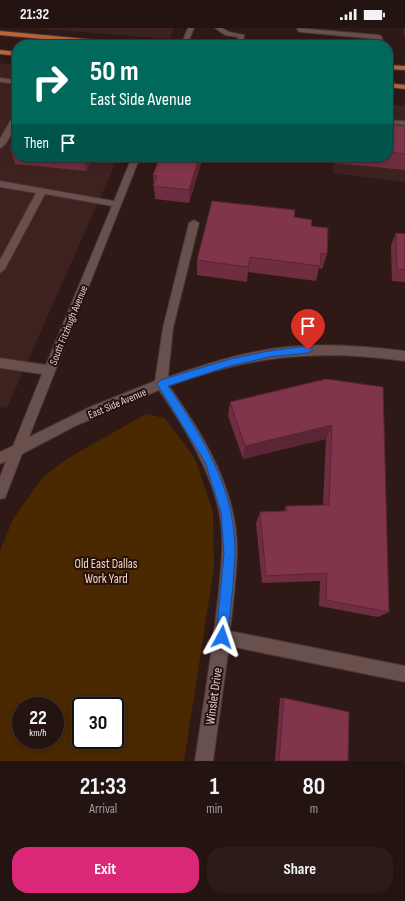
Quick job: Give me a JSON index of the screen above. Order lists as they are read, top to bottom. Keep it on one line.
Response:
{"streets":{"street":["South Fitzhugh Avenue","East Side Avenue","Winslet Drive"]},"crossings":[["South Fitzhugh Avenue","East Side Avenue"],["East Side Avenue","Winslet Drive"]],"parks":["Old East Dallas Work Yard"],"page":{"status":"21:32","turn":["50 m","East Side Avenue"],"then":"Then","speed":"22 km/h","limit":"30","eta":["21:33","Arrival","1","min","80","m"],"buttons":["Exit","Share"]}}
